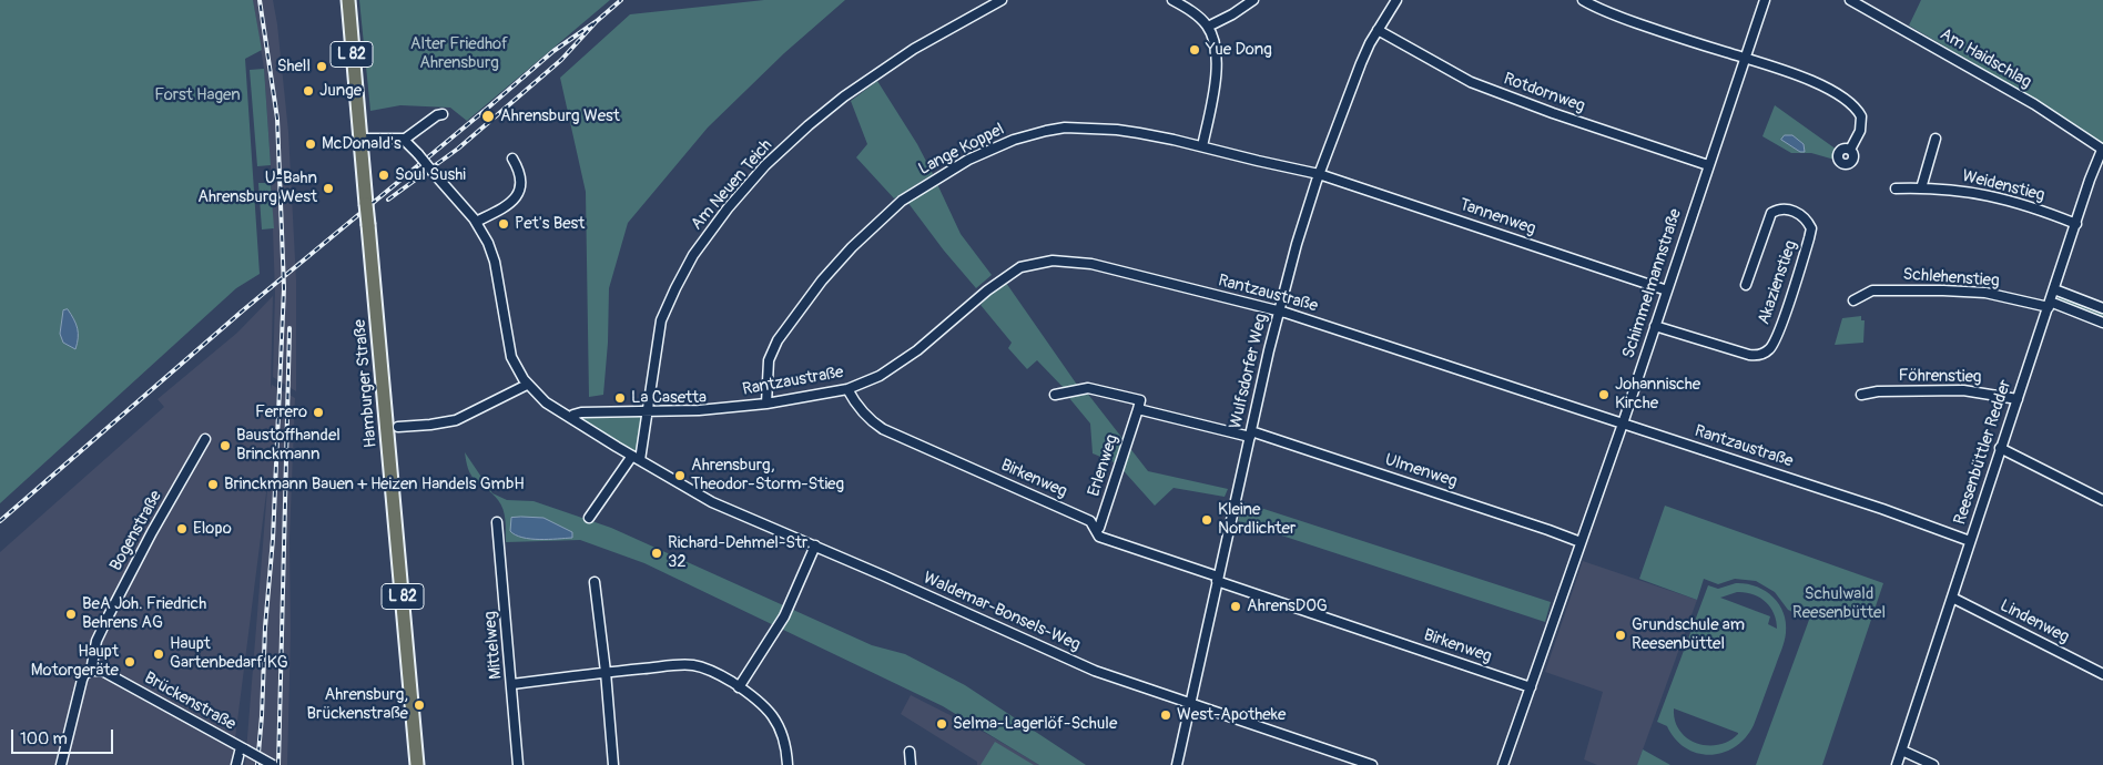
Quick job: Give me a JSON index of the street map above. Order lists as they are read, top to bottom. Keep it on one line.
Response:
{"streets":{"main road":["L 82","Hamburger Straße"],"street":["Am Haidschlag","Rotdornweg","Lange Koppel","Am Neuen Teich","Weidenstieg","Tannenweg","Schlehenstieg","Akazienstieg","Schimmelmannstraße","Rantzaustraße","Wulfsdorfer Weg","Föhrenstieg","Reesenbüttler Redder","Erlenweg","Ulmenweg","Birkenweg","Bogenstraße","Waldemar-Bonsels-Weg","Lindenweg","Mittelweg","Brückenstraße"]},"crossings":[["Am Haidschlag","Reesenbüttler Redder"],["Rotdornweg","Schimmelmannstraße"],["Rotdornweg","Wulfsdorfer Weg"],["Lange Koppel","Tannenweg"],["Lange Koppel","Rantzaustraße"],["Lange Koppel","Wulfsdorfer Weg"],["Am Neuen Teich","Rantzaustraße"],["Am Neuen Teich","Waldemar-Bonsels-Weg"],["Weidenstieg","Reesenbüttler Redder"],["Tannenweg","Schimmelmannstraße"],["Tannenweg","Wulfsdorfer Weg"],["Schlehenstieg","Reesenbüttler Redder"],["Akazienstieg","Schimmelmannstraße"],["Schimmelmannstraße","Rantzaustraße"],["Schimmelmannstraße","Ulmenweg"],["Schimmelmannstraße","Birkenweg"],["Rantzaustraße","Wulfsdorfer Weg"],["Rantzaustraße","Reesenbüttler Redder"],["Rantzaustraße","Birkenweg"],["Rantzaustraße","Waldemar-Bonsels-Weg"],["Wulfsdorfer Weg","Ulmenweg"],["Wulfsdorfer Weg","Birkenweg"],["Wulfsdorfer Weg","Waldemar-Bonsels-Weg"],["Föhrenstieg","Reesenbüttler Redder"],["Reesenbüttler Redder","Lindenweg"],["Erlenweg","Ulmenweg"],["Erlenweg","Birkenweg"],["Bogenstraße","Brückenstraße"]],"parks":["Alter Friedhof Ahrensburg","Forst Hagen","Schulwald Reesenbüttel"],"places":["Yue Dong","Shell","Junge","Ahrensburg West","McDonald's","Soul Sushi","U-Bahn Ahrensburg West","Pet's Best","Johannische Kirche","La Casetta","Ferrero","Baustoffhandel Brinckmann","Ahrensburg, Theodor-Storm-Stieg","Brinckmann Bauen + Heizen Handels GmbH","Kleine Nordlichter","Elopo","Richard-Dehmel-Str. 32","AhrensDOG","BeA Joh. Friedrich Behrens AG","Grundschule am Reesenbüttel","Haupt Gartenbedarf KG","Haupt Motorgeräte","Ahrensburg, Brückenstraße","West-Apotheke","Selma-Lagerlöf-Schule"],"scale_bar":"100 m"}
